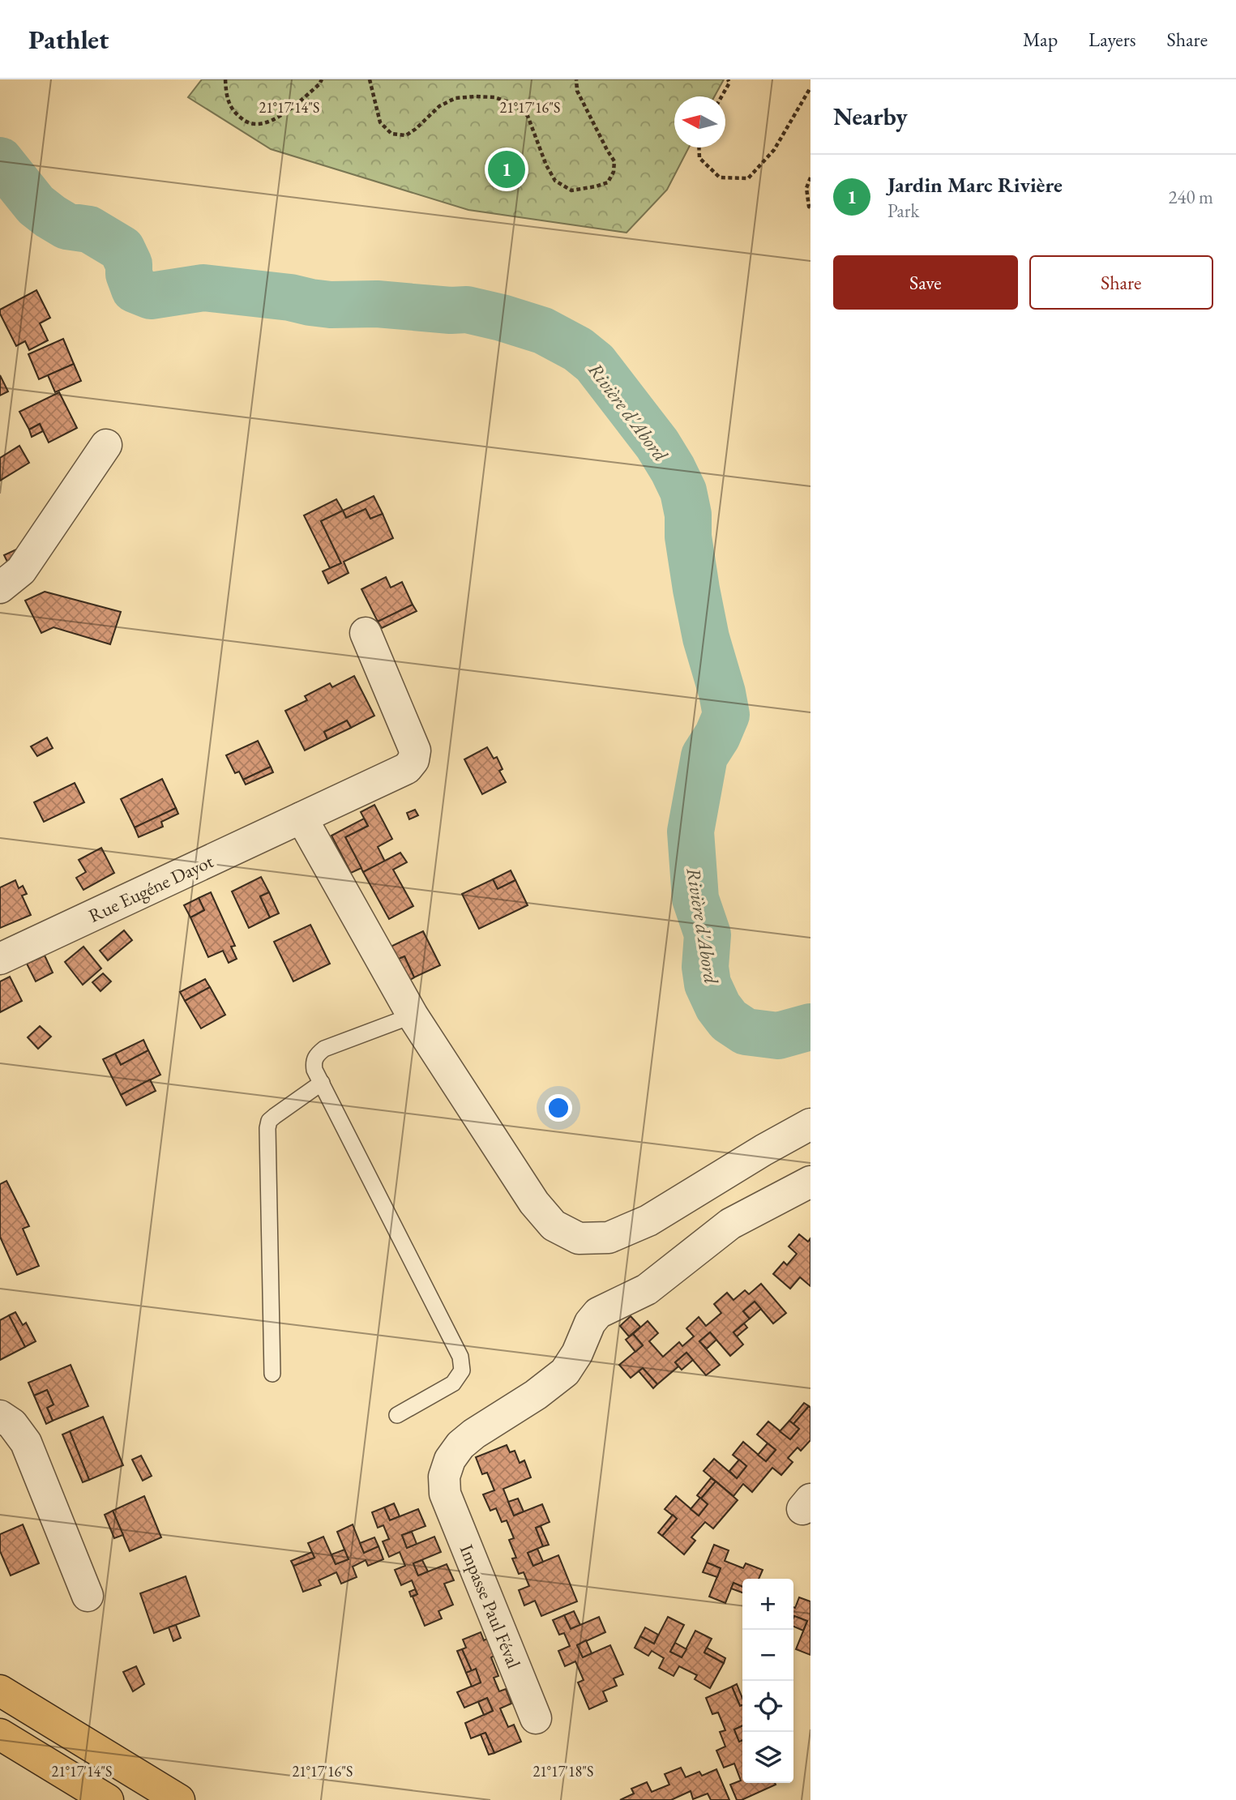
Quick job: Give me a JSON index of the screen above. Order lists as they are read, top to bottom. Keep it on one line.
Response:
{"streets":{"street":["Rue Eugéne Dayot","Impasse Paul Féval"]},"water":["Rivière d'Abord"],"north":"left","page":{"header":"Pathlet","nav":["Map","Layers","Share"],"heading":"Nearby","pins":"1","list":[{"mark":"1","name":"Jardin Marc Rivière","note":"Park","value":"240 m"}],"buttons":["Save","Share"],"map_buttons":["+","−"]},"coordinates":["21°17'14\"S","21°17'16\"S","21°17'18\"S"]}
